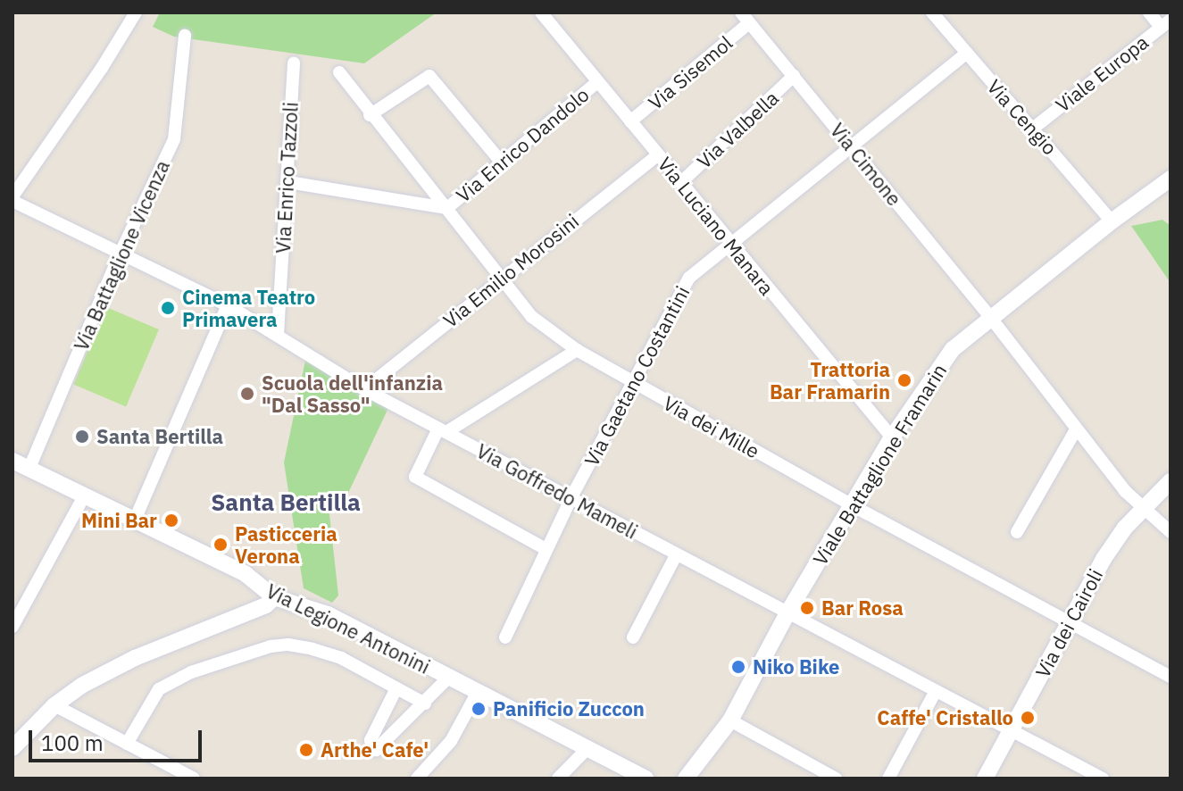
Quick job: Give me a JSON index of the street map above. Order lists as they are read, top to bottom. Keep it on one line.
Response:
{"streets":{"street":["Via Sisemol","Viale Europa","Via Cengio","Via Valbella","Via Enrico Dandolo","Via Cimone","Via Enrico Tazzoli","Via Luciano Manara","Via Battaglione Vicenza","Via Emilio Morosini","Via Gaetano Costantini","Via dei Mille","Viale Battaglione Framarin","Via Goffredo Mameli","Via dei Cairoli","Via Legione Antonini"]},"crossings":[["Via Sisemol","Via Cimone"],["Via Sisemol","Via Luciano Manara"],["Viale Europa","Via Cengio"],["Via Cengio","Via Gaetano Costantini"],["Via Cengio","Viale Battaglione Framarin"],["Via Valbella","Via Cimone"],["Via Valbella","Via Luciano Manara"],["Via Enrico Dandolo","Via Luciano Manara"],["Via Enrico Dandolo","Via dei Mille"],["Via Cimone","Via Gaetano Costantini"],["Via Cimone","Viale Battaglione Framarin"],["Via Cimone","Via dei Cairoli"],["Via Enrico Tazzoli","Via Goffredo Mameli"],["Via Luciano Manara","Via Emilio Morosini"],["Via Luciano Manara","Via Gaetano Costantini"],["Via Luciano Manara","Viale Battaglione Framarin"],["Via Battaglione Vicenza","Via Goffredo Mameli"],["Via Battaglione Vicenza","Via Legione Antonini"],["Via Emilio Morosini","Via dei Mille"],["Via Emilio Morosini","Via Goffredo Mameli"],["Via Gaetano Costantini","Via dei Mille"],["Via Gaetano Costantini","Via Goffredo Mameli"],["Via dei Mille","Viale Battaglione Framarin"],["Via dei Mille","Via dei Cairoli"],["Viale Battaglione Framarin","Via Goffredo Mameli"],["Via Goffredo Mameli","Via dei Cairoli"]],"districts":["Santa Bertilla"],"places":["Cinema Teatro Primavera","Trattoria Bar Framarin","Scuola dell'infanzia \"Dal Sasso\"","Santa Bertilla","Mini Bar","Pasticceria Verona","Bar Rosa","Niko Bike","Panificio Zuccon","Caffe' Cristallo","Arthe' Cafe'"],"scale_bar":"100 m"}
